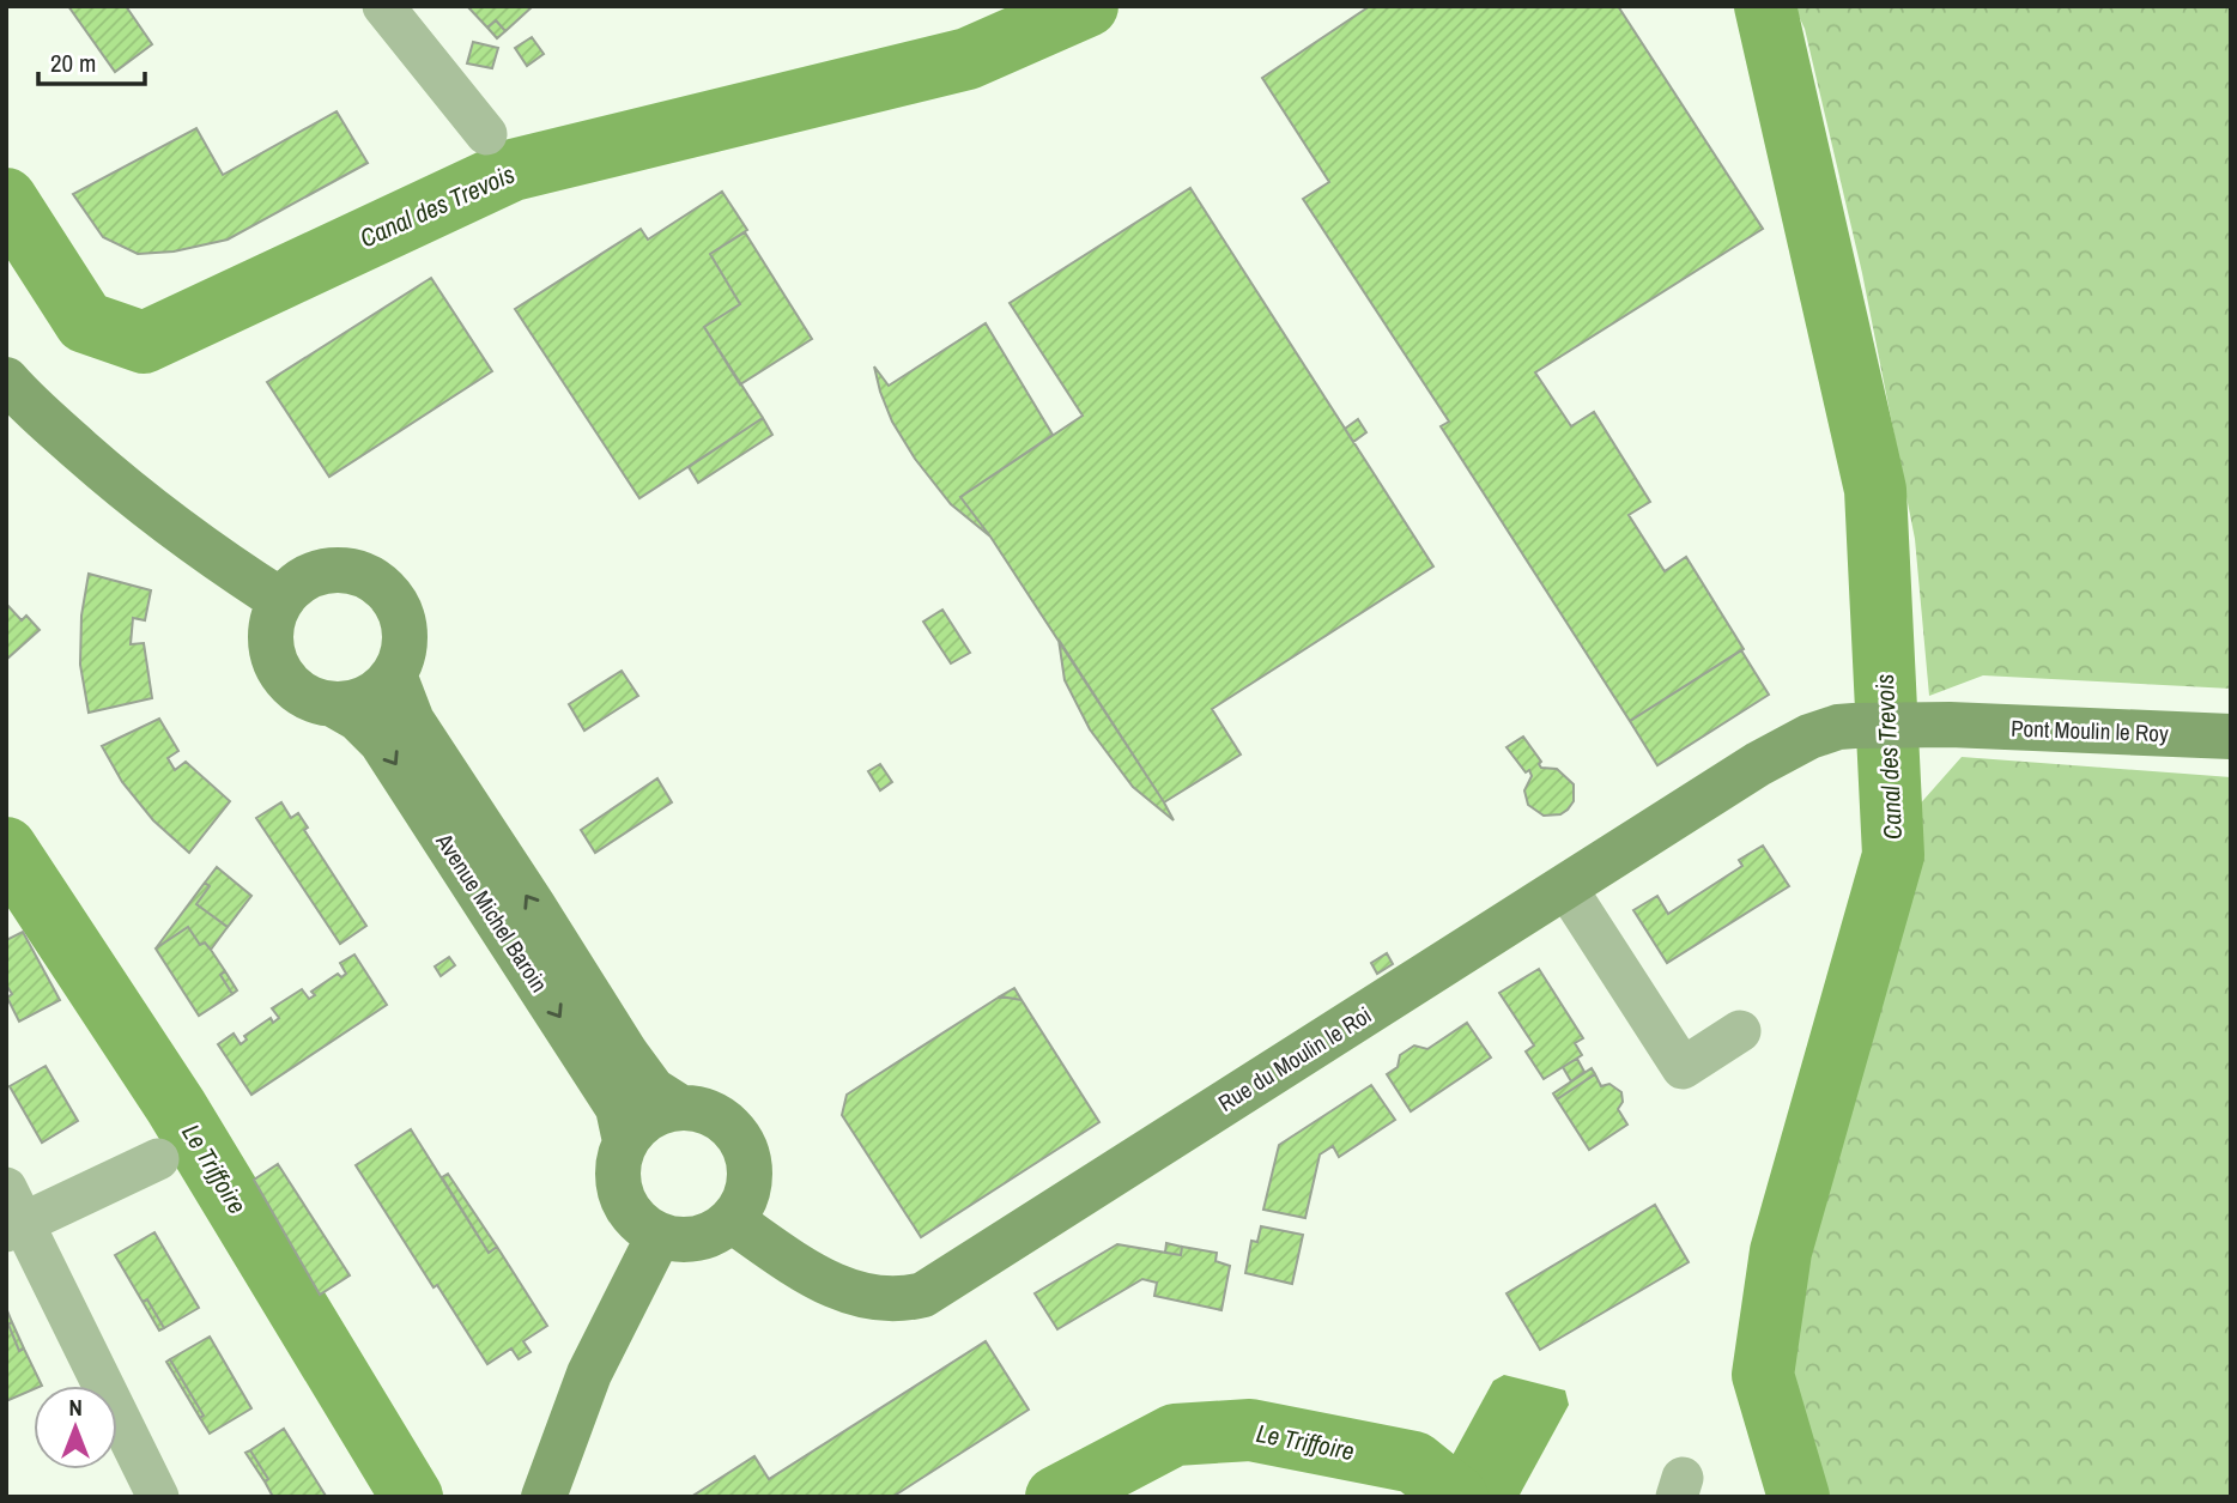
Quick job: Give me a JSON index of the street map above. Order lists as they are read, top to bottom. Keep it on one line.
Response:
{"streets":{"street":["Pont Moulin le Roy","Avenue Michel Baroin","Rue du Moulin le Roi"]},"crossings":[["Pont Moulin le Roy","Rue du Moulin le Roi"],["Avenue Michel Baroin","Rue du Moulin le Roi"]],"water":["Canal des Trevois","Le Triffoire"],"scale_bar":"20 m","north":"top"}
